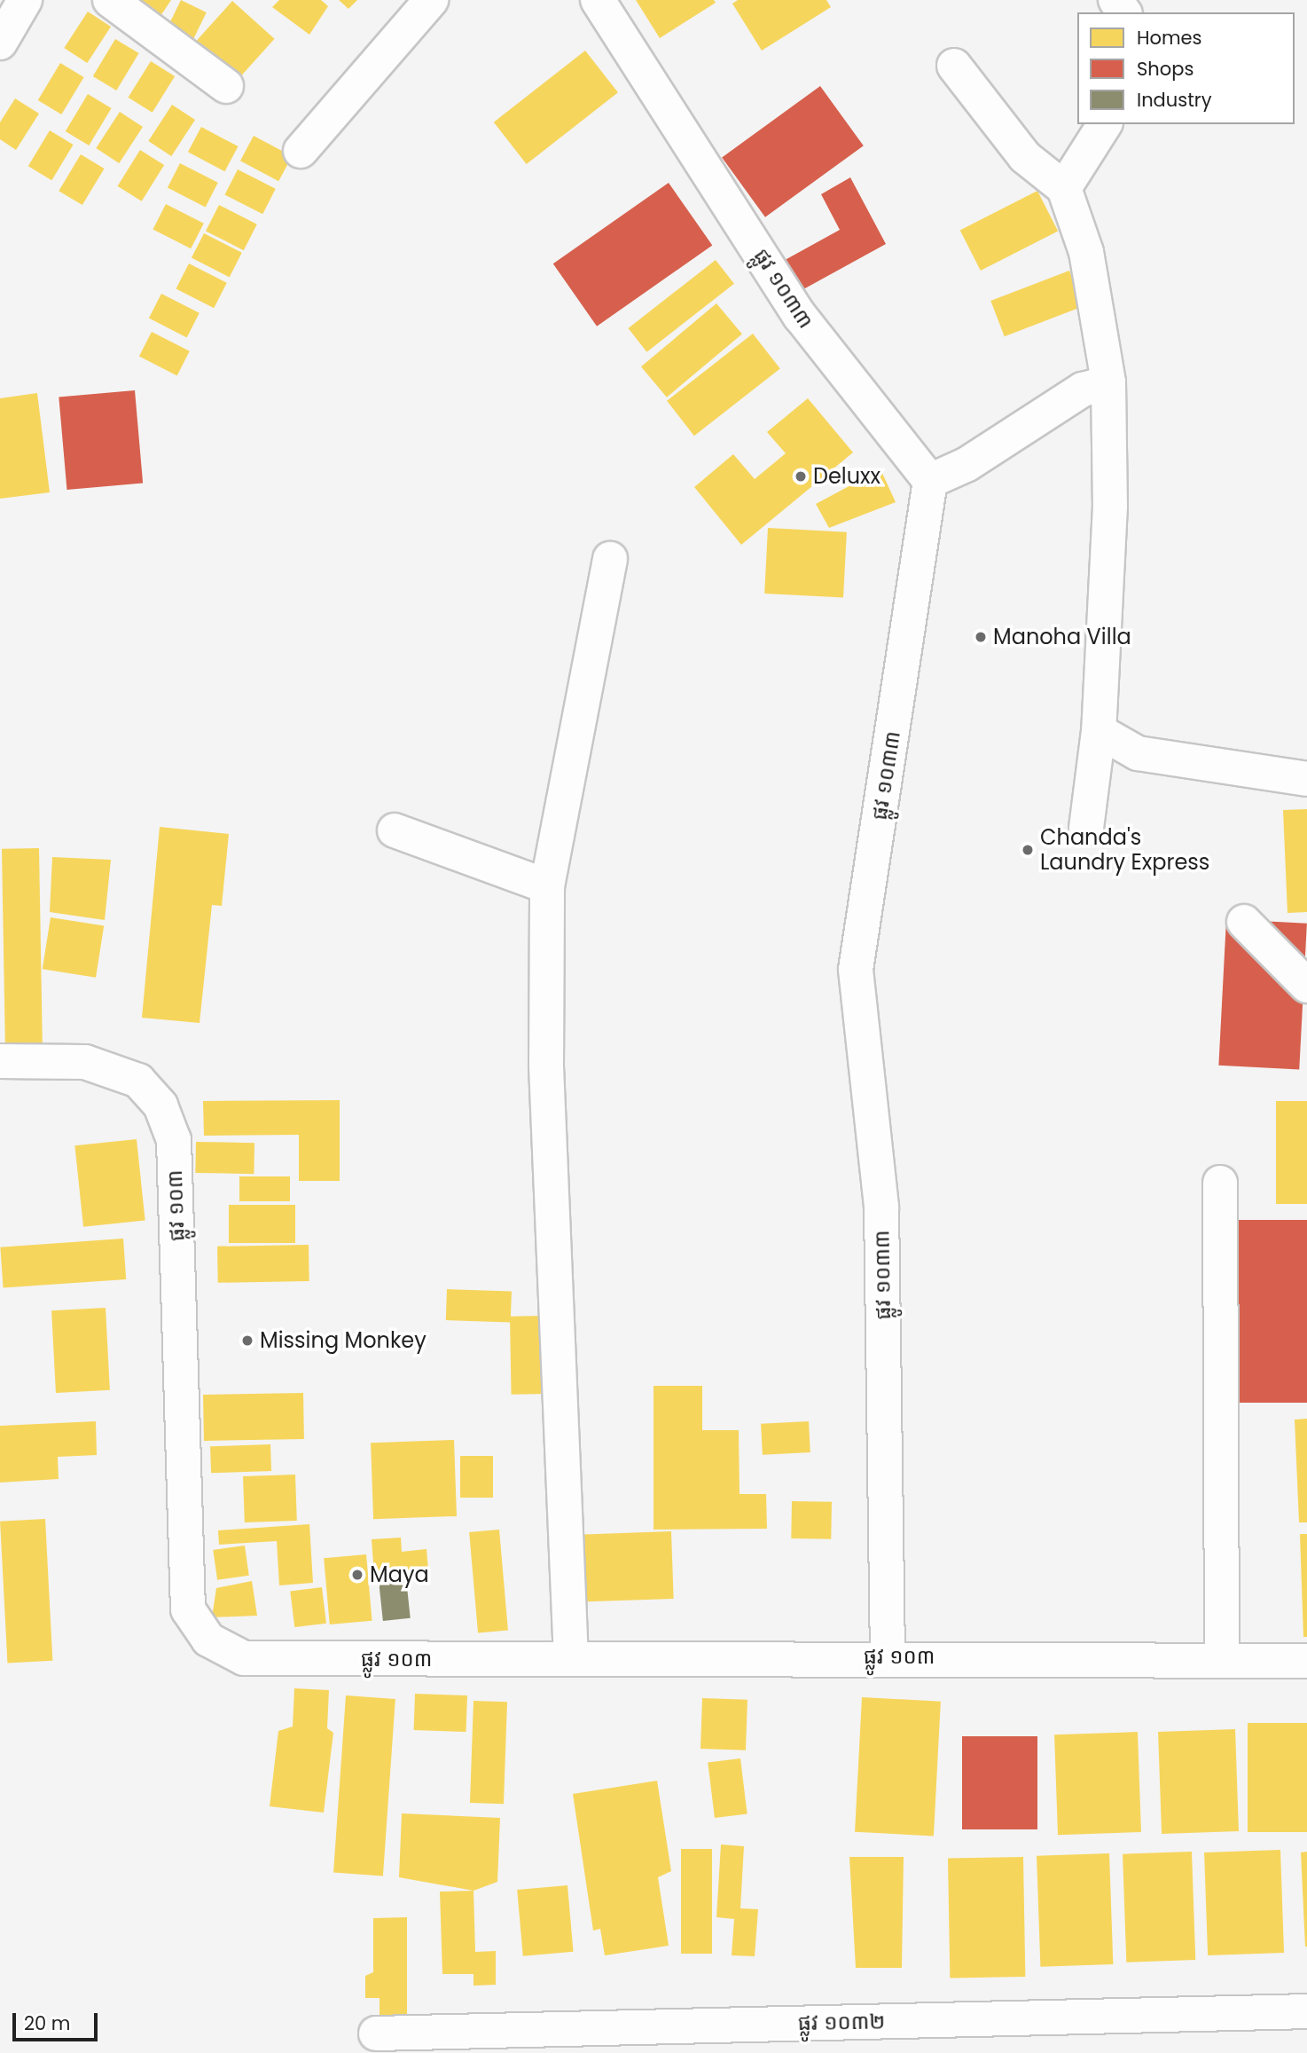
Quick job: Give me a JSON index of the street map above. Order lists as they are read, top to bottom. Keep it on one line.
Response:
{"streets":{"street":["ផ្លូវ ១០៣៣","ផ្លូវ ១០៣","ផ្លូវ ១០៣២"]},"crossings":[["ផ្លូវ ១០៣៣","ផ្លូវ ១០៣"]],"places":["Deluxx","Manoha Villa","Chanda's Laundry Express","Missing Monkey","Maya"],"legend":["Homes","Shops","Industry"],"scale_bar":"20 m"}
